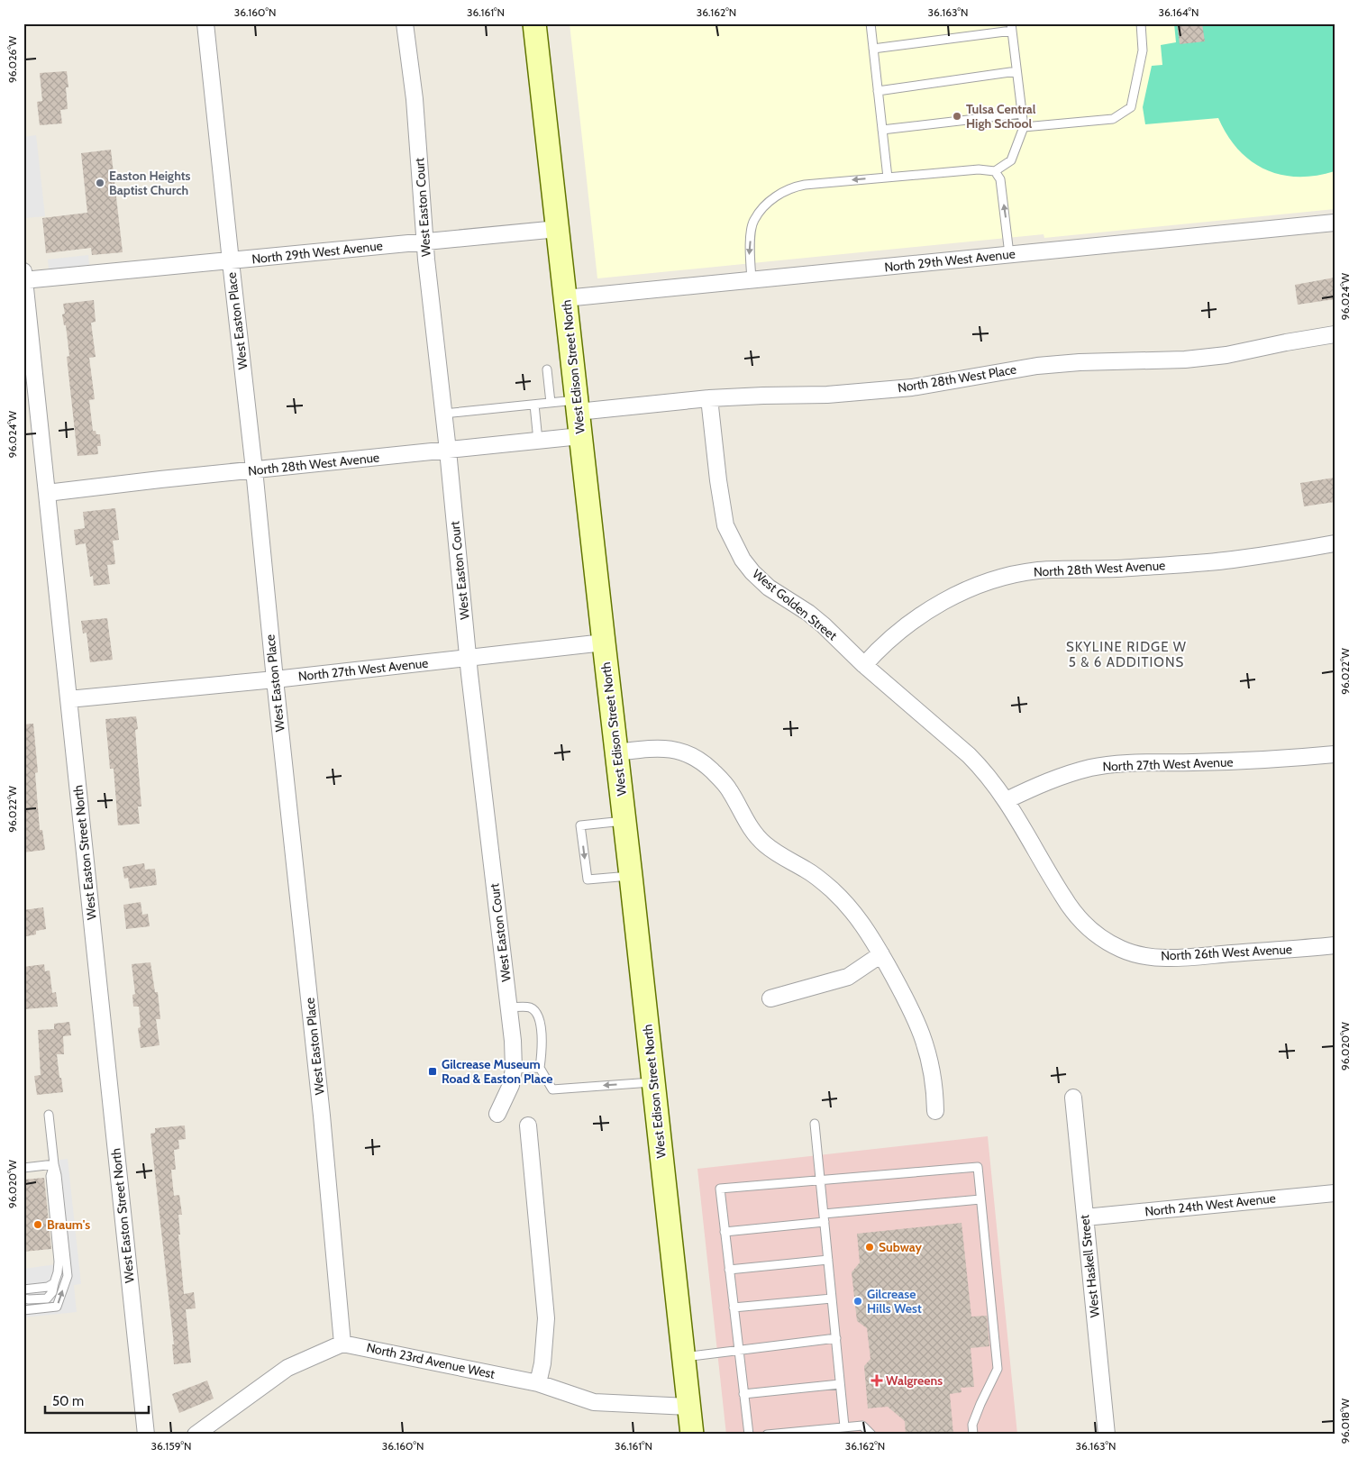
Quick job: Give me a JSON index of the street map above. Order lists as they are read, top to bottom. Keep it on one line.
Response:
{"streets":{"main road":["West Edison Street North"],"street":["West Easton Court","North 29th West Avenue","West Easton Place","North 28th West Place","North 28th West Avenue","West Golden Street","North 27th West Avenue","West Easton Street North","North 26th West Avenue","North 24th West Avenue","West Haskell Street","North 23rd Avenue West"]},"crossings":[["West Easton Court","North 29th West Avenue"],["West Easton Court","North 28th West Avenue"],["West Easton Court","North 27th West Avenue"],["North 29th West Avenue","West Easton Place"],["North 29th West Avenue","West Edison Street North"],["North 29th West Avenue","West Easton Street North"],["West Easton Place","North 28th West Avenue"],["West Easton Place","North 27th West Avenue"],["West Easton Place","North 23rd Avenue West"],["West Edison Street North","North 28th West Place"],["West Edison Street North","North 28th West Avenue"],["West Edison Street North","North 27th West Avenue"],["West Edison Street North","North 23rd Avenue West"],["North 28th West Place","West Golden Street"],["North 28th West Avenue","West Golden Street"],["North 28th West Avenue","West Easton Street North"],["West Golden Street","North 27th West Avenue"],["West Golden Street","North 26th West Avenue"],["North 27th West Avenue","West Easton Street North"],["North 27th West Avenue","North 26th West Avenue"],["North 24th West Avenue","West Haskell Street"]],"districts":["SKYLINE RIDGE W 5 & 6 ADDITIONS"],"places":{"other":["Tulsa Central High School","Easton Heights Baptist Church","Braum's","Subway","Gilcrease Hills West"],"transit":["Gilcrease Museum Road & Easton Place"],"health":["Walgreens"]},"scale_bar":"50 m","coordinates":["36.160°N","36.161°N","36.162°N","36.163°N","36.164°N","96.026°W","96.024°W","96.022°W","96.020°W","96.018°W","36.159°N"]}
